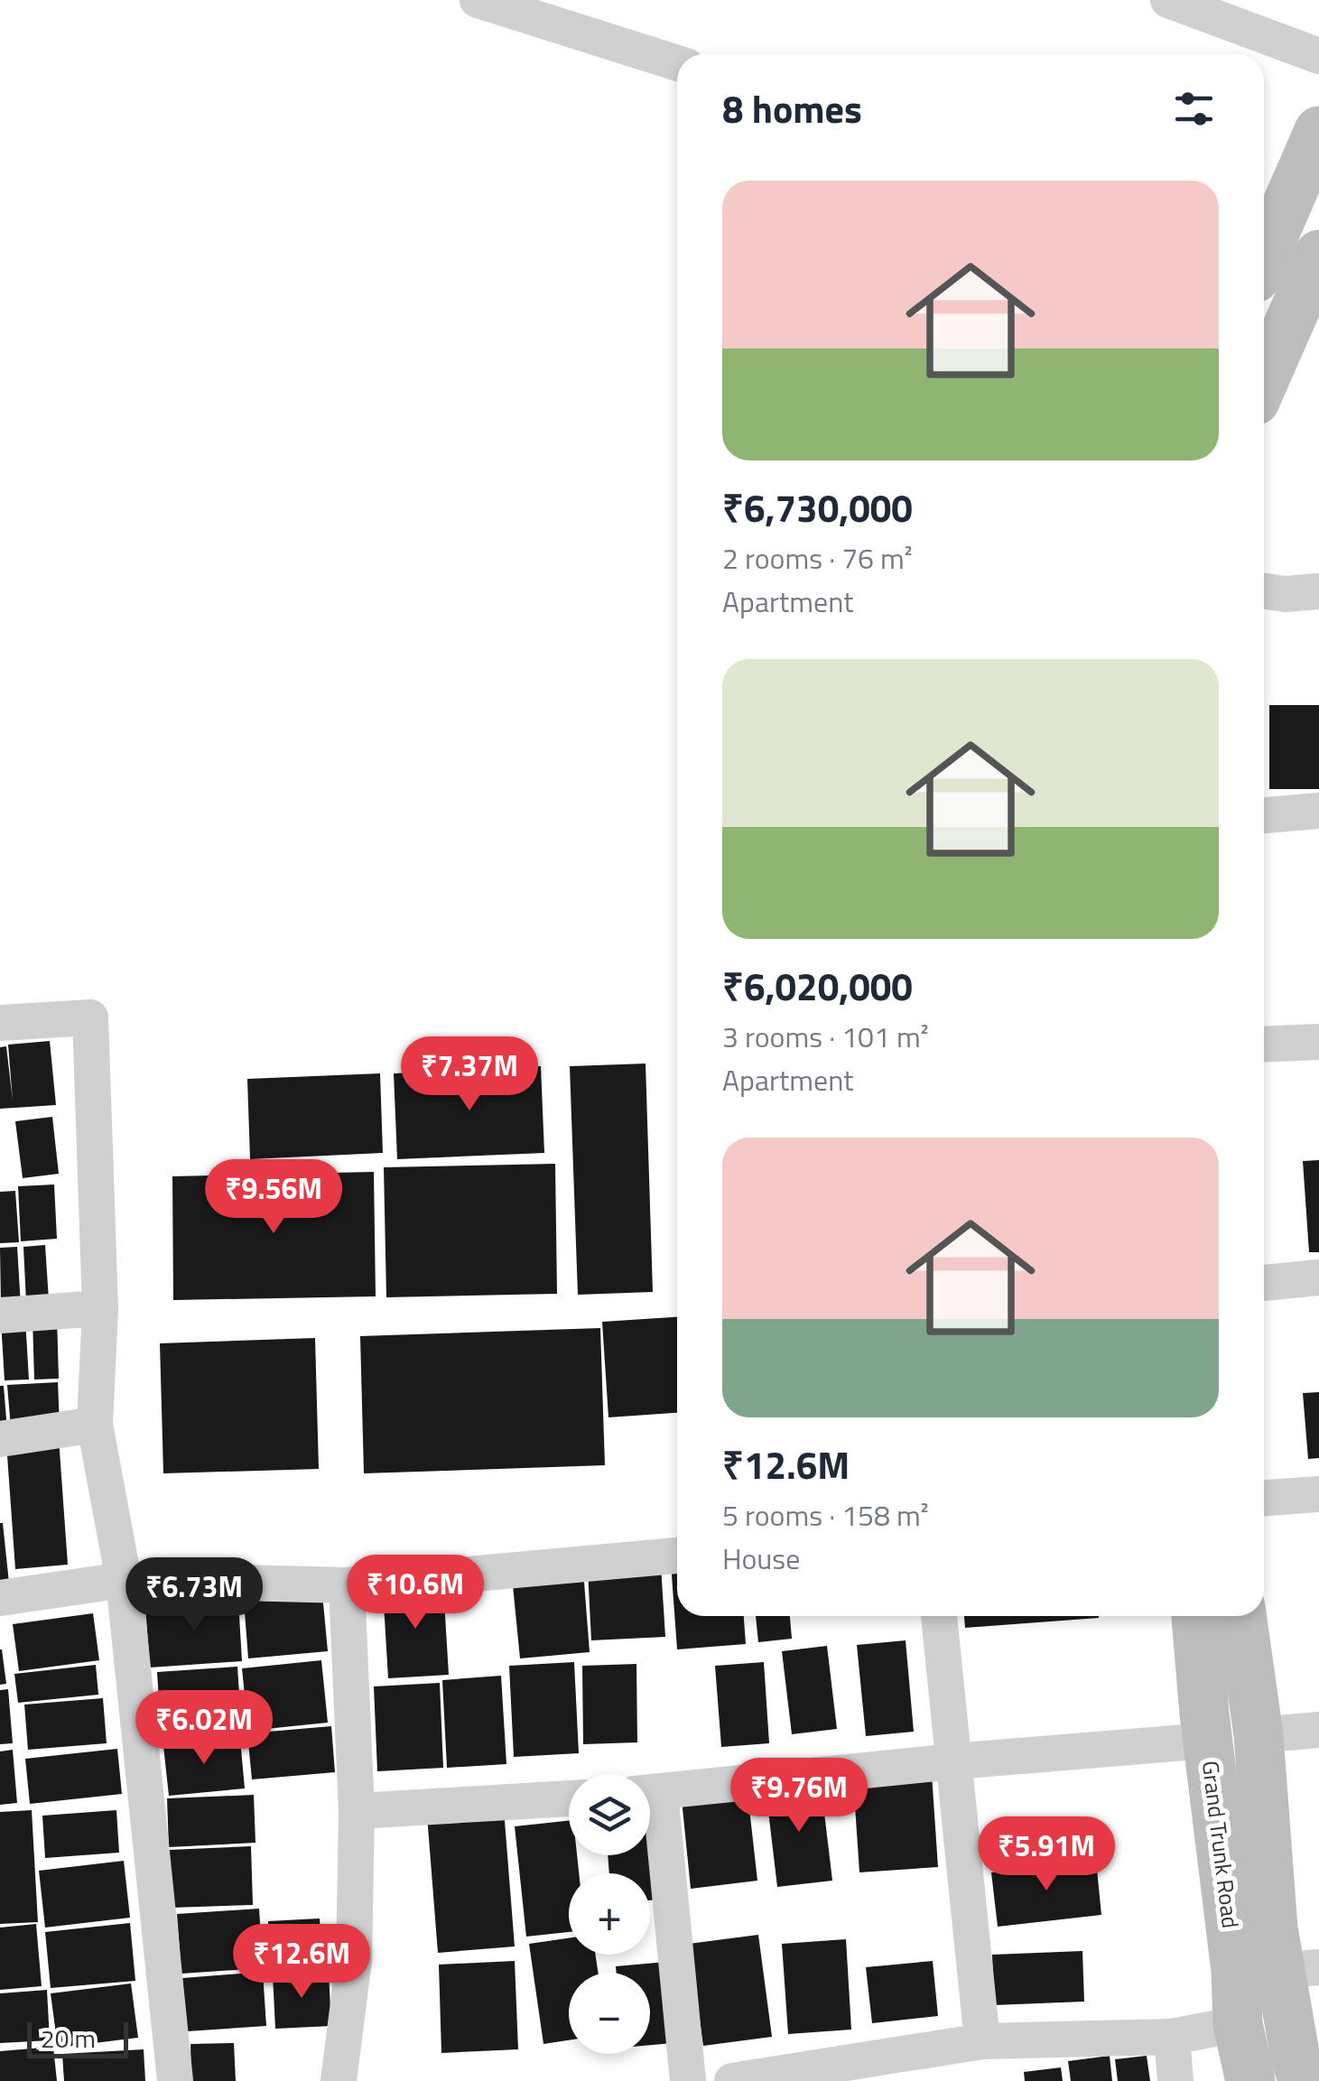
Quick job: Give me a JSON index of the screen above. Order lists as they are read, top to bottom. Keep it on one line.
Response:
{"streets":{"main road":["Grand Trunk Road"]},"scale_bar":"20 m","page":{"heading":"8 homes","list":[{"name":"₹6,730,000","note":"2 rooms · 76 m² · Apartment"},{"name":"₹6,020,000","note":"3 rooms · 101 m² · Apartment"},{"name":"₹12.6M","note":"5 rooms · 158 m² · House"}],"price":["₹7.37M","₹9.56M","₹10.6M","₹6.73M","₹6.02M","₹9.76M","₹5.91M","₹12.6M"],"map_buttons":["+","−"],"scale":"20 m"}}
